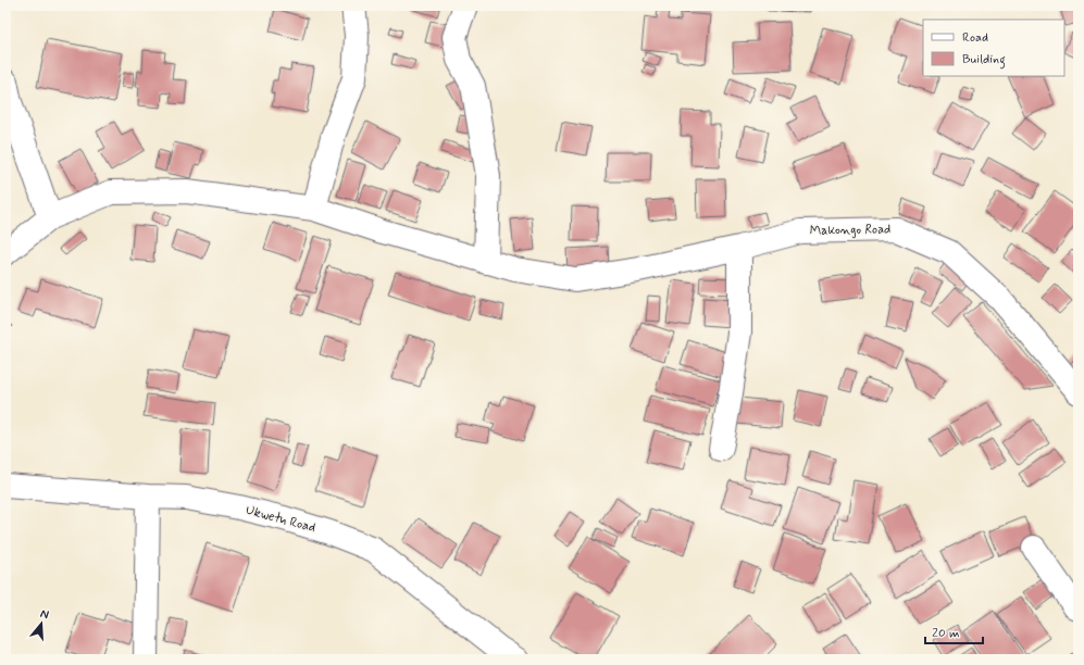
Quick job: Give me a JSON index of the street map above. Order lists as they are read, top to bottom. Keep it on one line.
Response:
{"streets":{"street":["Makongo Road","Ukwetu Road"]},"legend":["Road","Building"],"scale_bar":"20 m","north":"top"}
